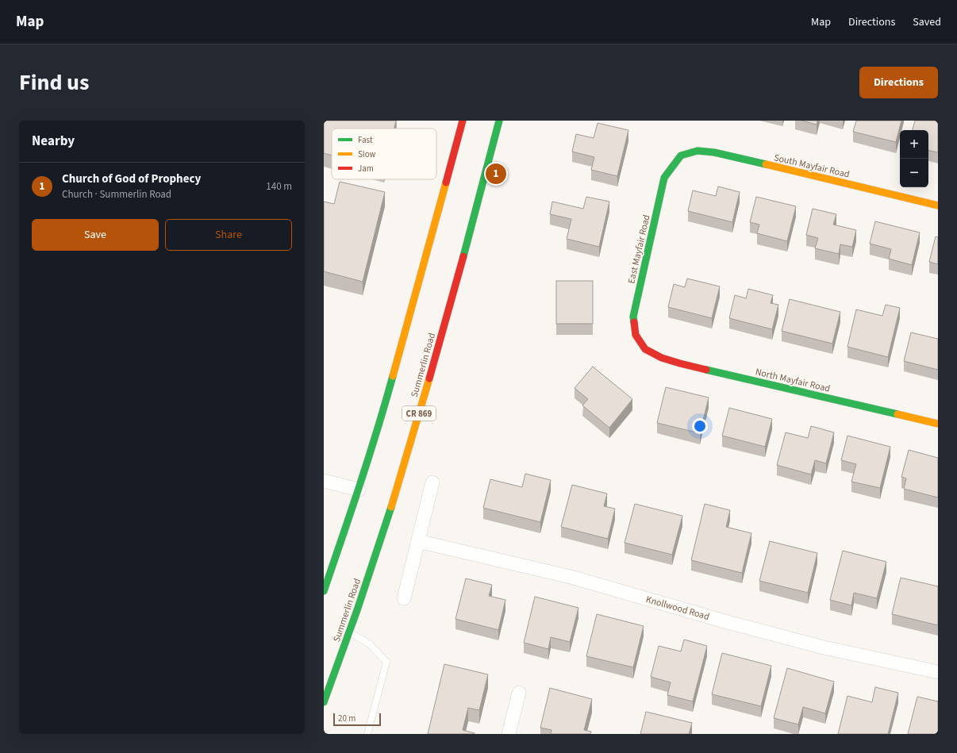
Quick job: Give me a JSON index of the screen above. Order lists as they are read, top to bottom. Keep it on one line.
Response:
{"streets":{"main road":["South Mayfair Road","East Mayfair Road","Summerlin Road","North Mayfair Road","CR 869"],"street":["Knollwood Road"]},"crossings":[["South Mayfair Road","East Mayfair Road"],["East Mayfair Road","North Mayfair Road"]],"legend":["Fast","Slow","Jam"],"scale_bar":"20 m","page":{"header":"Map","nav":["Map","Directions","Saved"],"title":"Find us","buttons":["Directions",["Save","Share"]],"heading":"Nearby","map_buttons":["+","−"],"list":[{"mark":"1","name":"Church of God of Prophecy","note":"Church · Summerlin Road","value":"140 m"}],"pins":"1","scale":"20 m"}}
